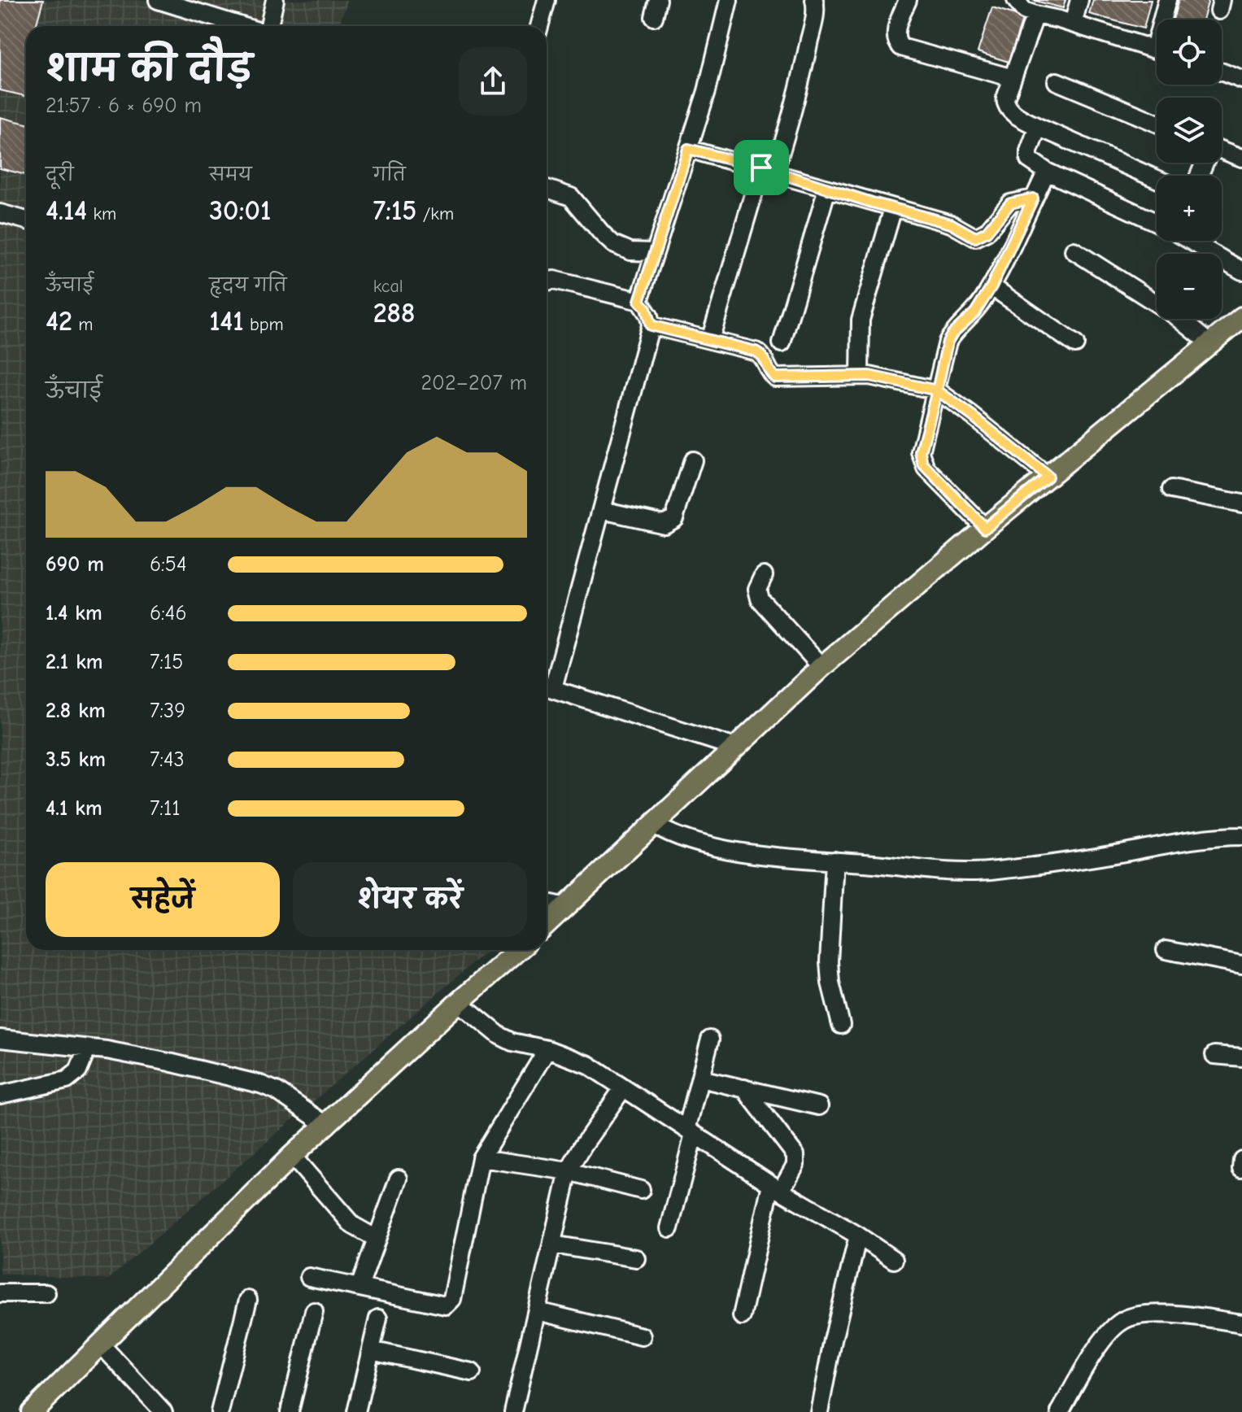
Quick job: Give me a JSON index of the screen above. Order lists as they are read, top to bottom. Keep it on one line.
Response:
{"page":{"map_buttons":["+","−"],"heading":["शाम की दौड़","21:57 · 6 × 690 m"],"stats":[["दूरी","4.14 km"],["समय","30:01"],["गति","7:15 /km"],["ऊँचाई","42 m"],["हृदय गति","141 bpm"],["kcal","288"]],"chart":["ऊँचाई","202–207 m"],"list":[{"name":"690 m","note":"6:54"},{"name":"1.4 km","note":"6:46"},{"name":"2.1 km","note":"7:15"},{"name":"2.8 km","note":"7:39"},{"name":"3.5 km","note":"7:43"},{"name":"4.1 km","note":"7:11"}],"buttons":["सहेजें","शेयर करें"]}}
